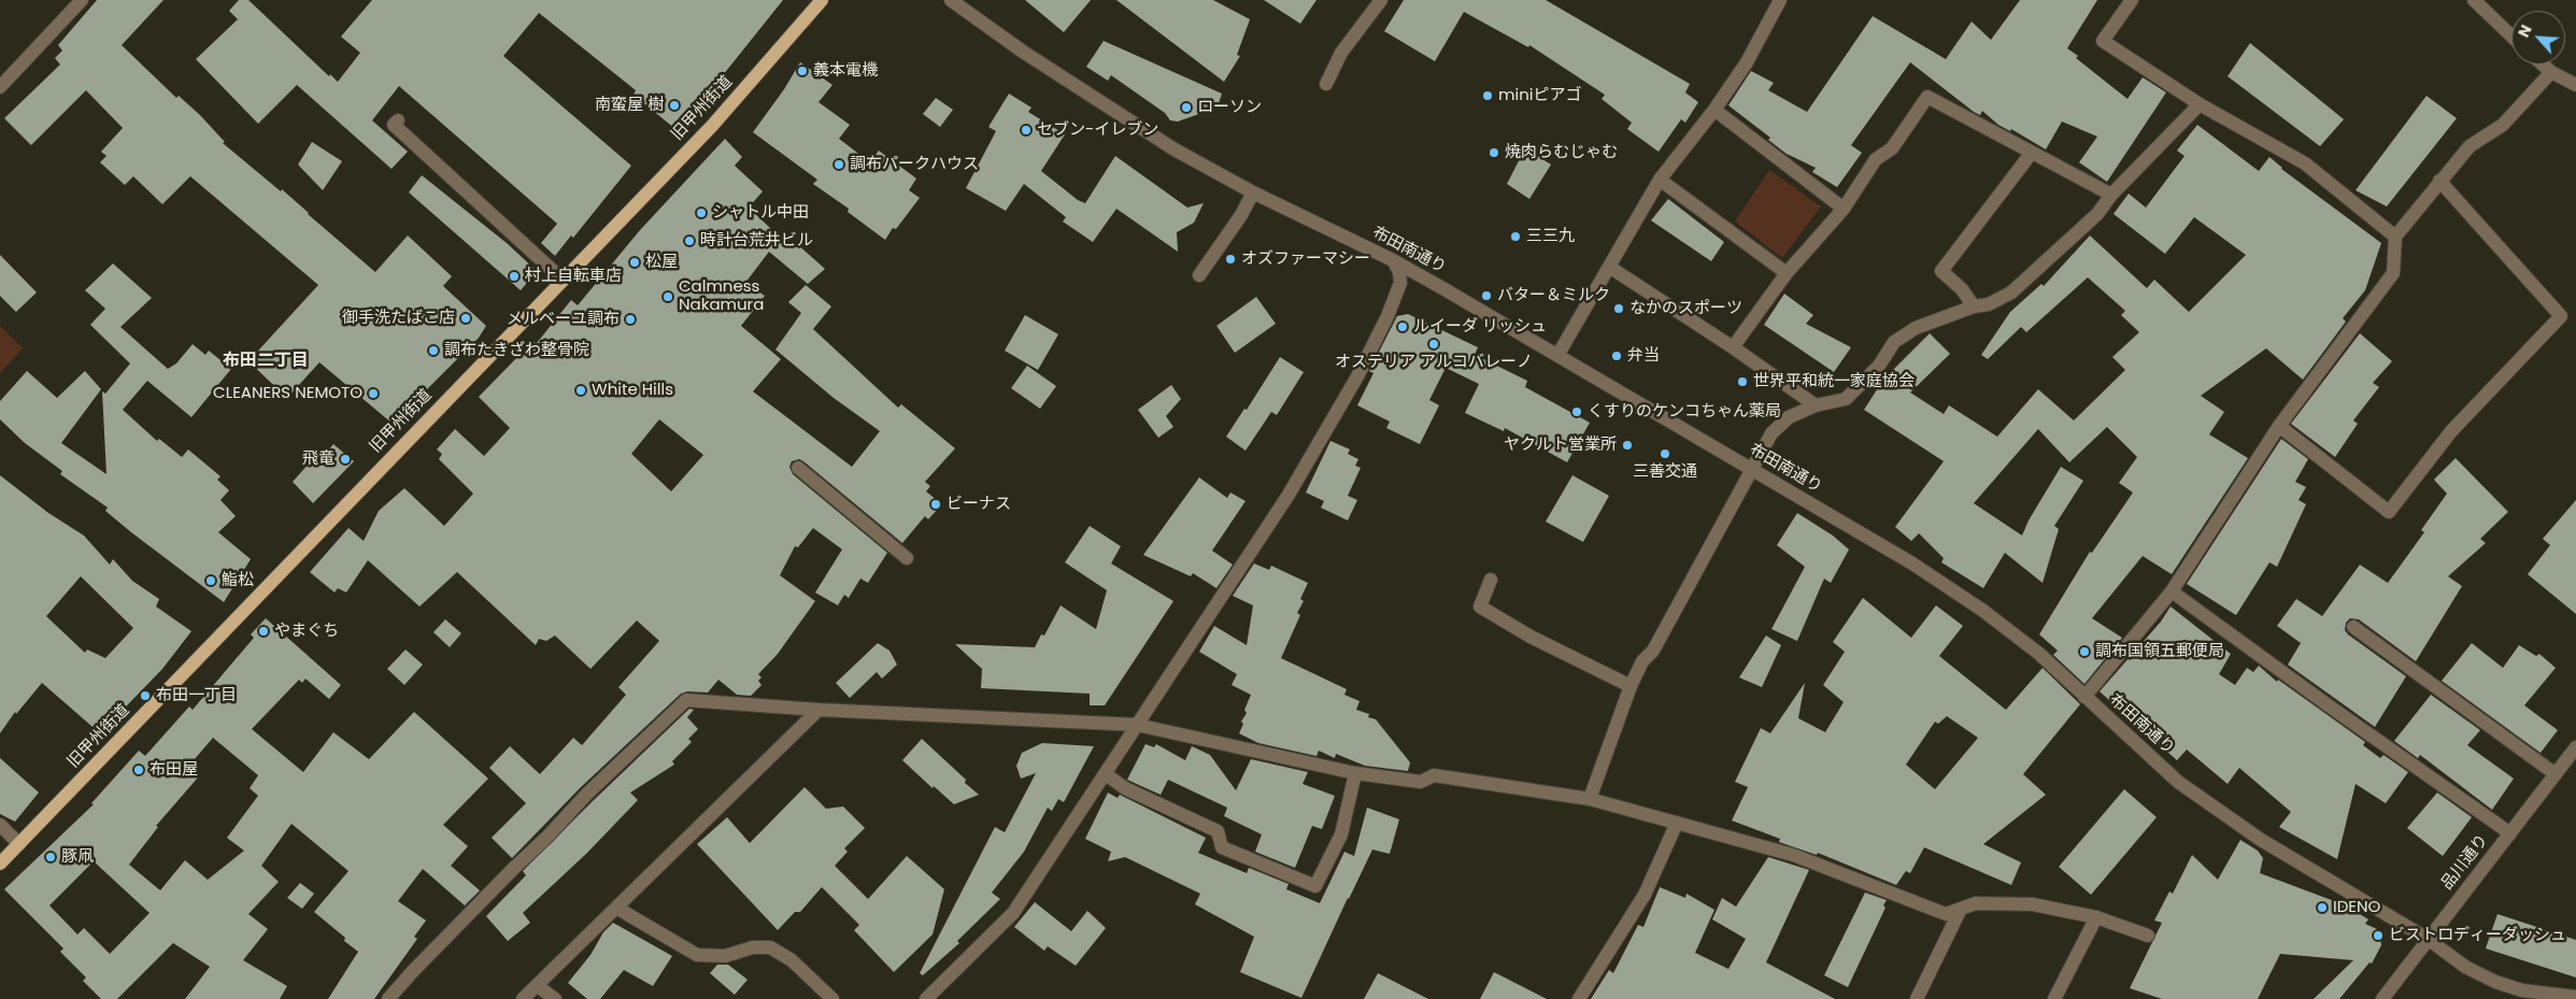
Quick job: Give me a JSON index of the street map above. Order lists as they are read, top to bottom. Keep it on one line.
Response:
{"streets":{"main road":["旧甲州街道"],"street":["布田南通り","品川通り"]},"crossings":[["布田南通り","品川通り"]],"districts":["布田二丁目"],"places":["義本電機","miniピアゴ","南蛮屋 樹","ローソン","セブン-イレブン","焼肉らむじゃむ","調布パークハウス","シャトル中田","三三九","時計台荒井ビル","オズファーマシー","松屋","村上自転車店","バター＆ミルク","Calmness Nakamura","なかのスポーツ","御手洗たばこ店","メルベーユ調布","ルイーダ リッシュ","オステリア アルコバレーノ","調布たきざわ整骨院","弁当","世界平和統一家庭協会","White Hills","CLEANERS NEMOTO","くすりのケンコちゃん薬局","ヤクルト営業所","三善交通","飛竜","ビーナス","鮨松","やまぐち","調布国領五郵便局","布田一丁目","布田屋","豚凧","IDENO","ビストロディーダッシュ"],"north":"top left"}
